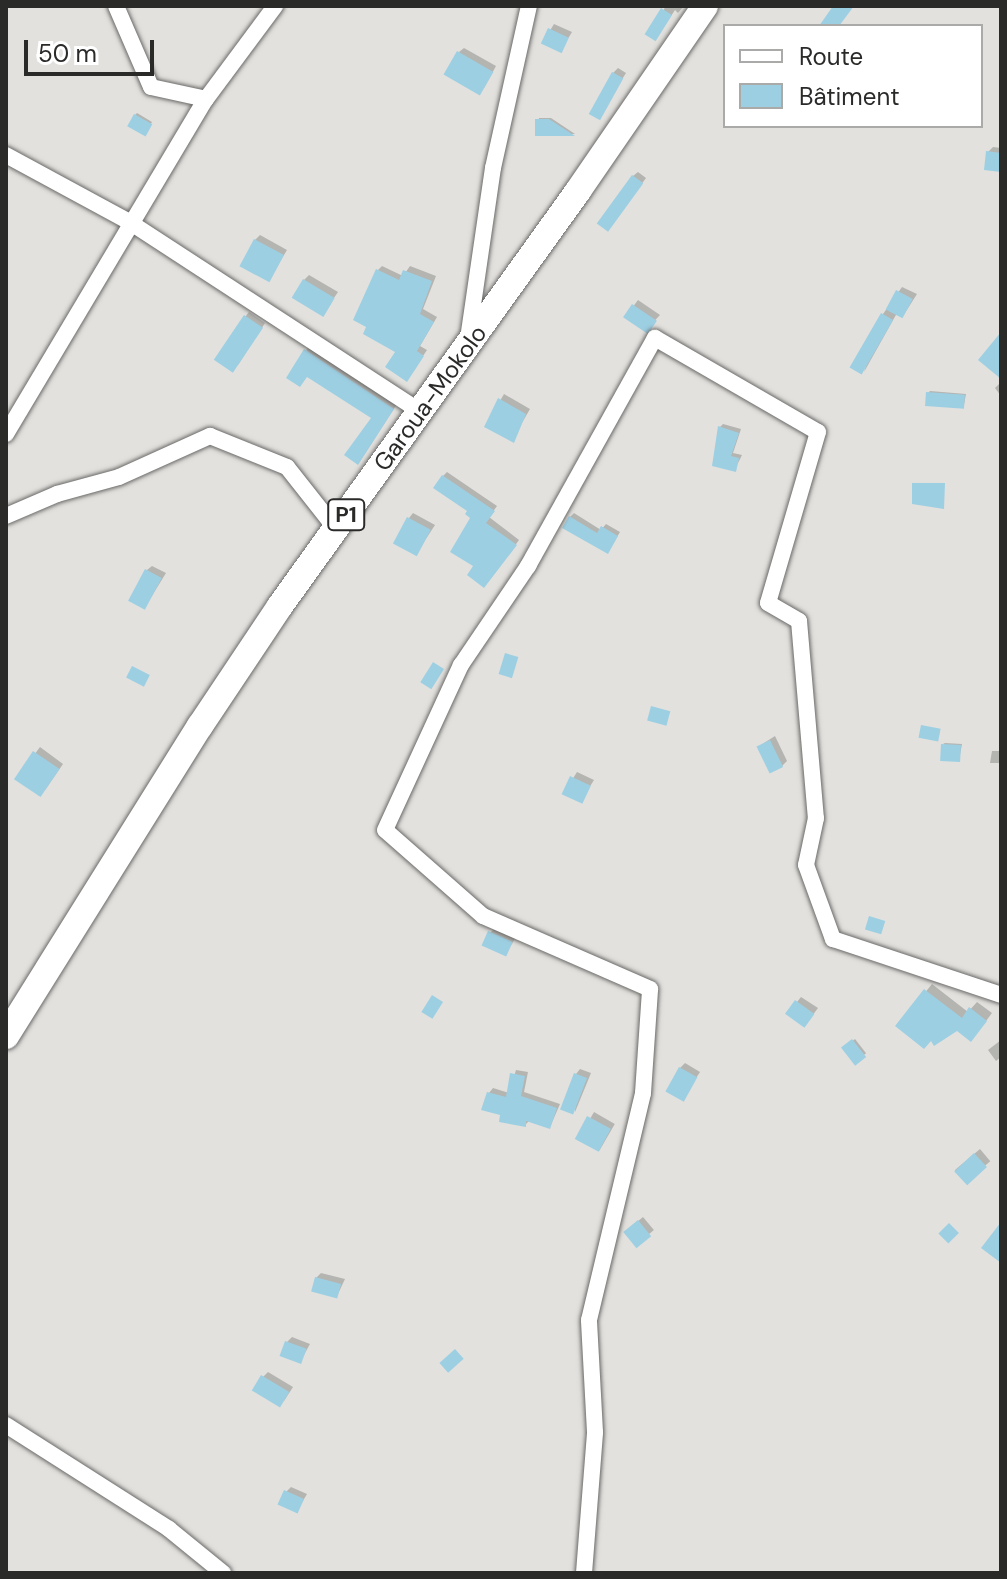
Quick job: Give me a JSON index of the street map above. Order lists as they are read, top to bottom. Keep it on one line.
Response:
{"streets":{"main road":["Garoua-Mokolo","P1"]},"legend":["Route","Bâtiment"],"scale_bar":"50 m"}
